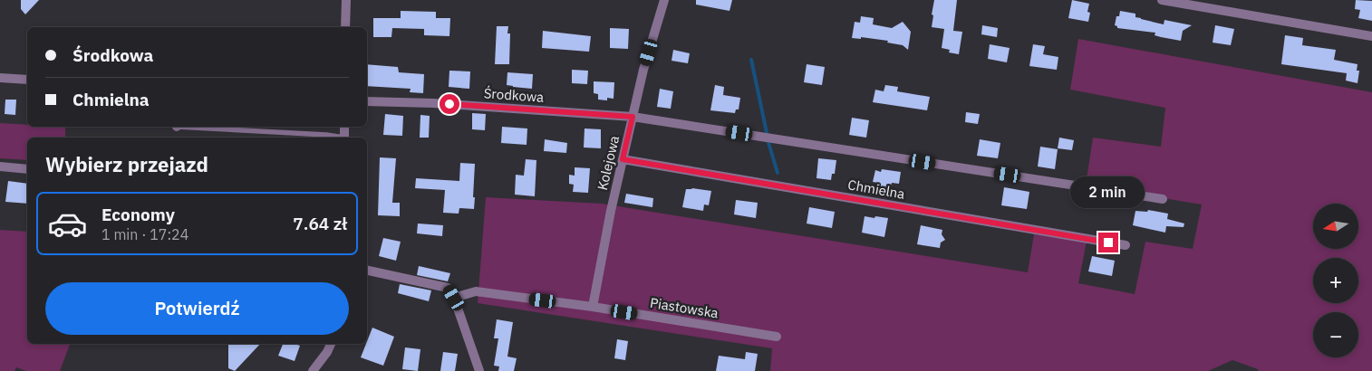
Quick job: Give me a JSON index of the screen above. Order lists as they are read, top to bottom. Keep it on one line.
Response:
{"streets":{"street":["Środkowa","Kolejowa","Chmielna","Piastowska"]},"crossings":[["Środkowa","Kolejowa"],["Kolejowa","Chmielna"],["Kolejowa","Piastowska"]],"north":"left","page":{"banner":["Środkowa","Chmielna"],"heading":"Wybierz przejazd","bubble":"2 min","list":[{"name":"Economy","note":"1 min · 17:24","value":"7.64 zł"}],"map_buttons":["+","−"],"buttons":"Potwierdź"}}
